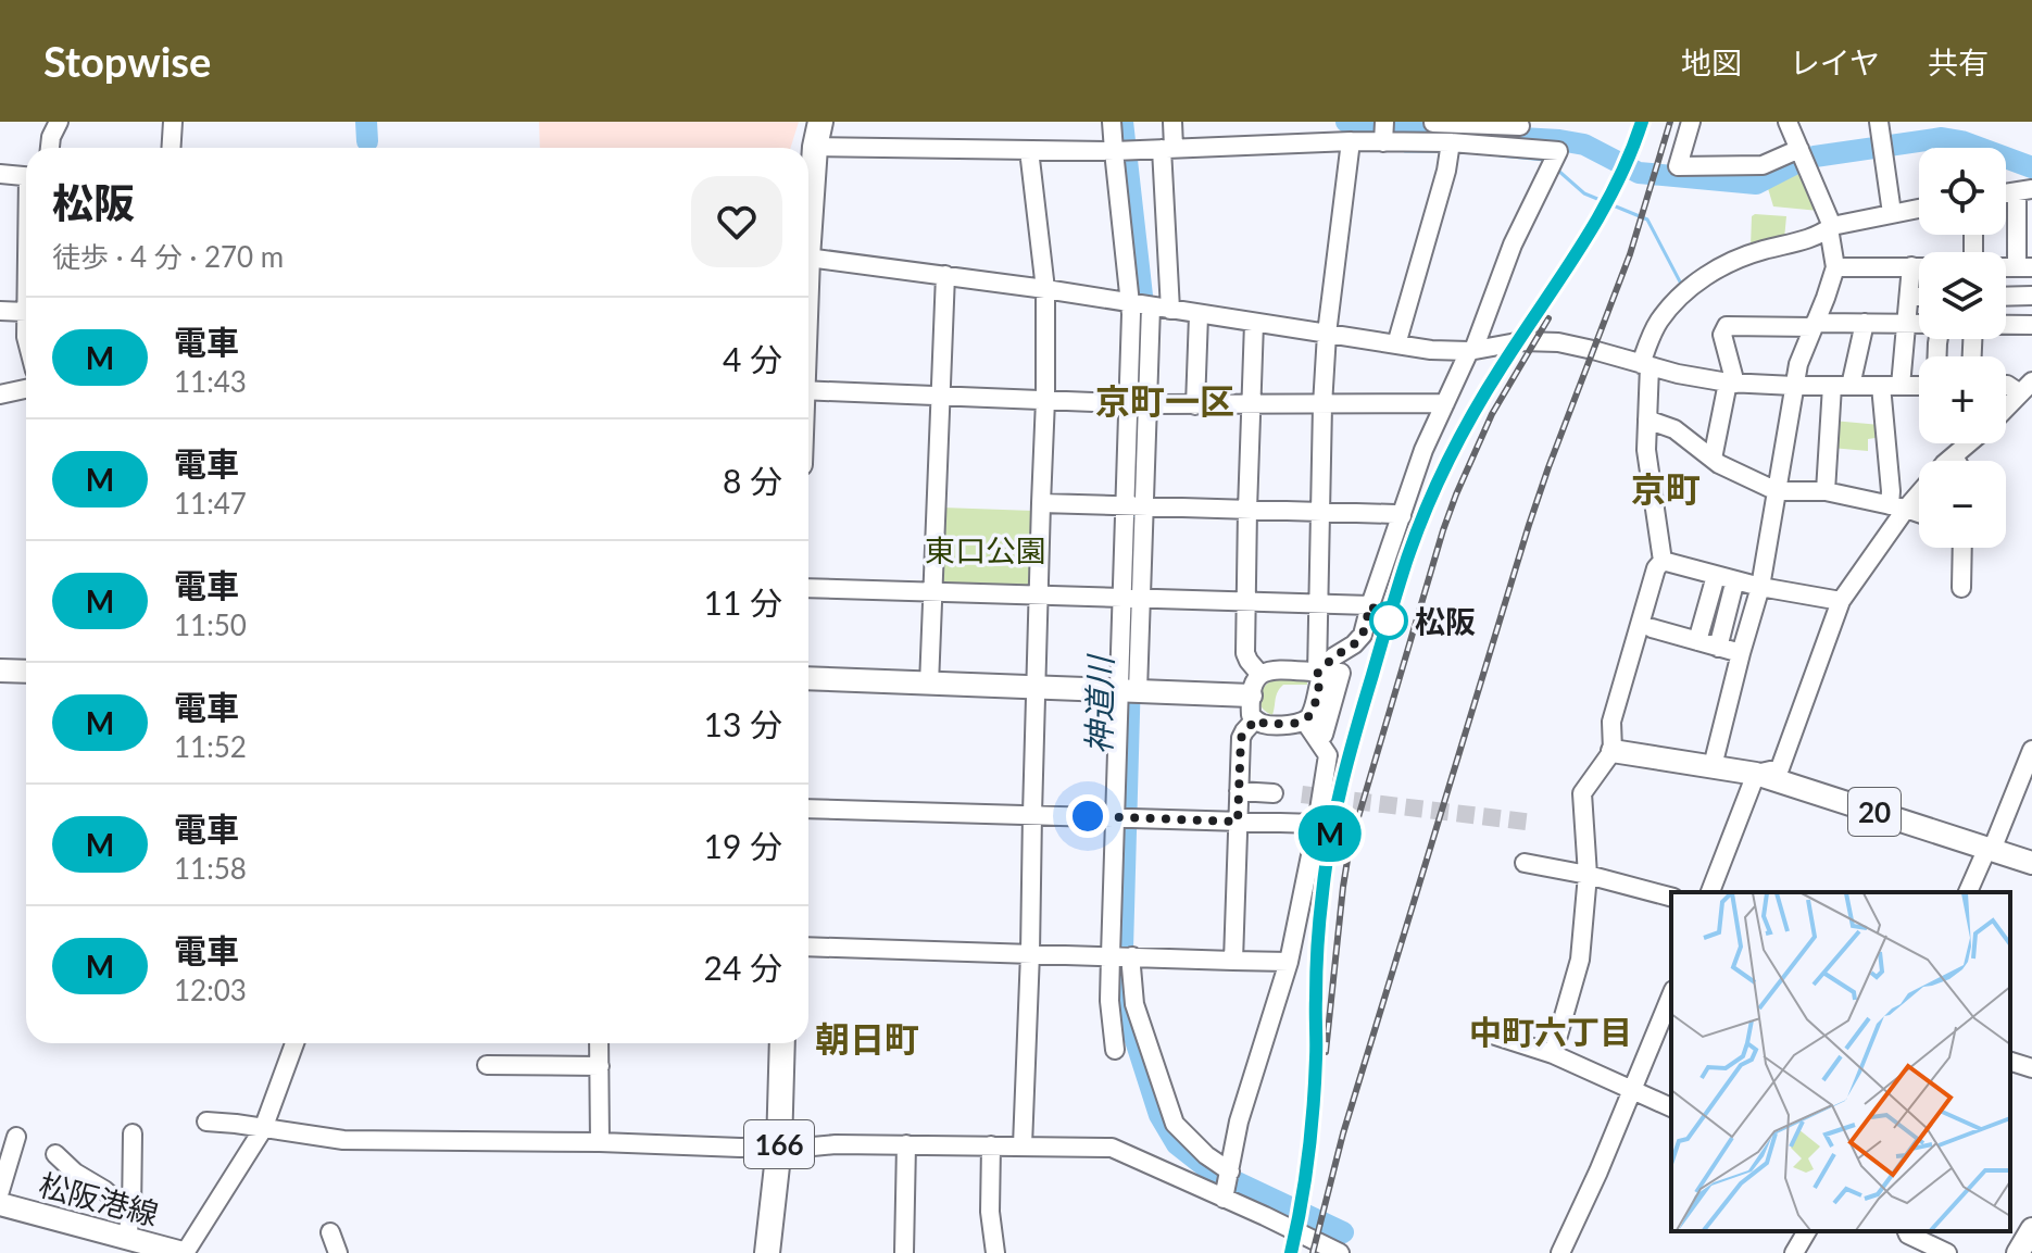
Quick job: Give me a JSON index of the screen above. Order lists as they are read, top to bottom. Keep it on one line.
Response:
{"streets":{"highway":["166"],"main road":["20","松阪港線"]},"districts":["京町一区","京町","中町六丁目","朝日町"],"water":["神道川"],"parks":["東口公園"],"places":["松阪"],"page":{"header":"Stopwise","nav":["地図","レイヤ","共有"],"on_map":"M","map_buttons":["+","−"],"heading":["松阪","徒歩 · 4 分 · 270 m"],"list":[{"mark":"M","name":"電車","note":"11:43","value":"4 分"},{"mark":"M","name":"電車","note":"11:47","value":"8 分"},{"mark":"M","name":"電車","note":"11:50","value":"11 分"},{"mark":"M","name":"電車","note":"11:52","value":"13 分"},{"mark":"M","name":"電車","note":"11:58","value":"19 分"},{"mark":"M","name":"電車","note":"12:03","value":"24 分"}]}}
